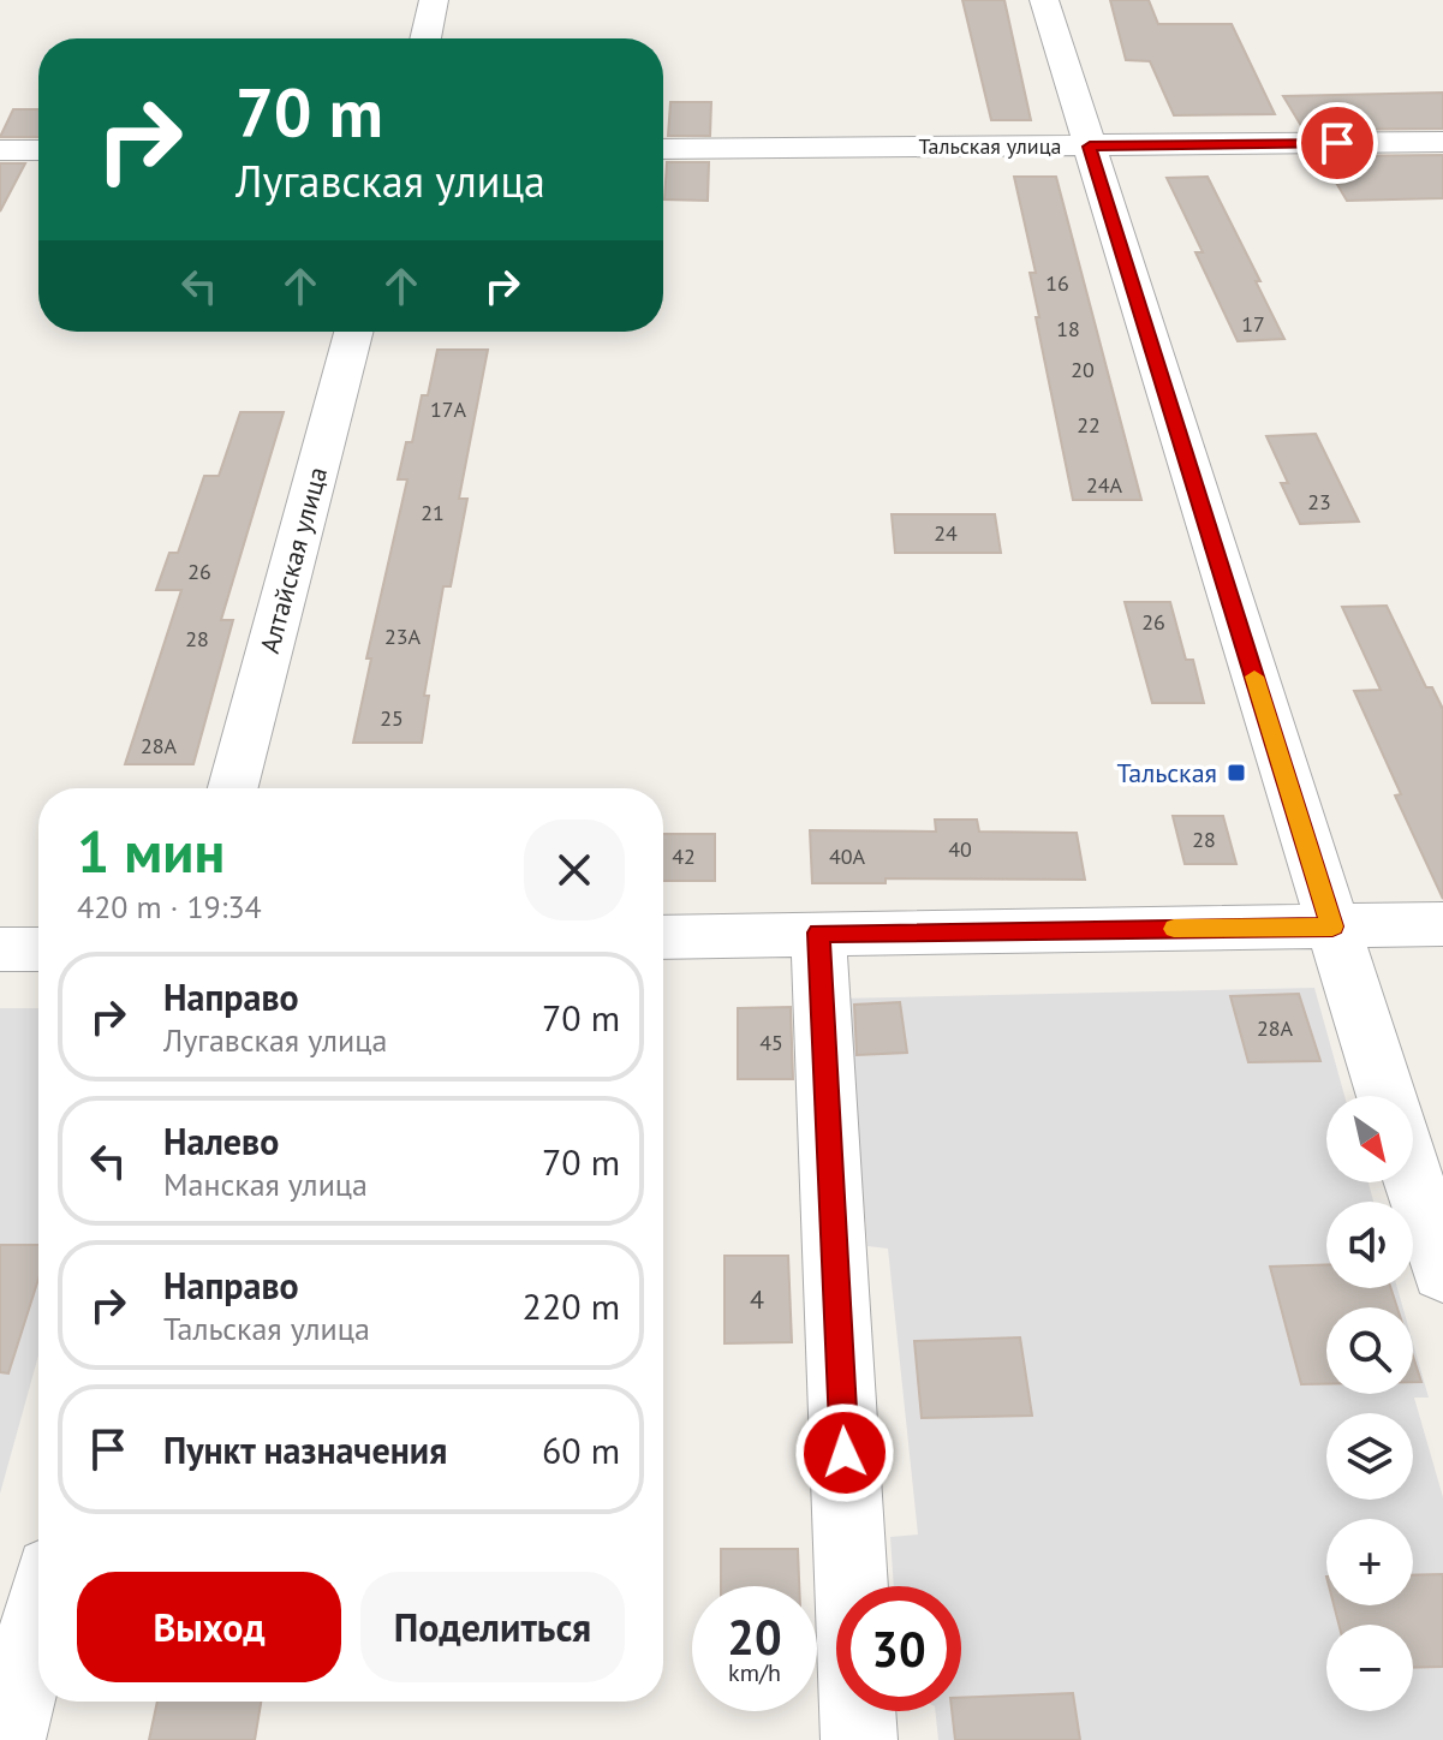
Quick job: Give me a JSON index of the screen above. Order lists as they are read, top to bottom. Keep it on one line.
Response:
{"streets":{"street":["Тальская улица","Алтайская улица"]},"places":{"transit":["Тальская"]},"house_numbers":["16","17","18","20","17А","22","24А","23","21","24","26","26","23А","28","25","28А","28","40","42","40А","28А","45","4"],"north":"bottom right","page":{"turn":["70 m","Лугавская улица"],"heading":["1 мин","420 m · 19:34"],"list":[{"name":"Направо","note":"Лугавская улица","value":"70 m"},{"name":"Налево","note":"Манская улица","value":"70 m"},{"name":"Направо","note":"Тальская улица","value":"220 m"},{"name":"Пункт назначения","value":"60 m"}],"map_buttons":["+","−"],"buttons":["Выход","Поделиться"],"speed":"20 km/h","limit":"30"}}
